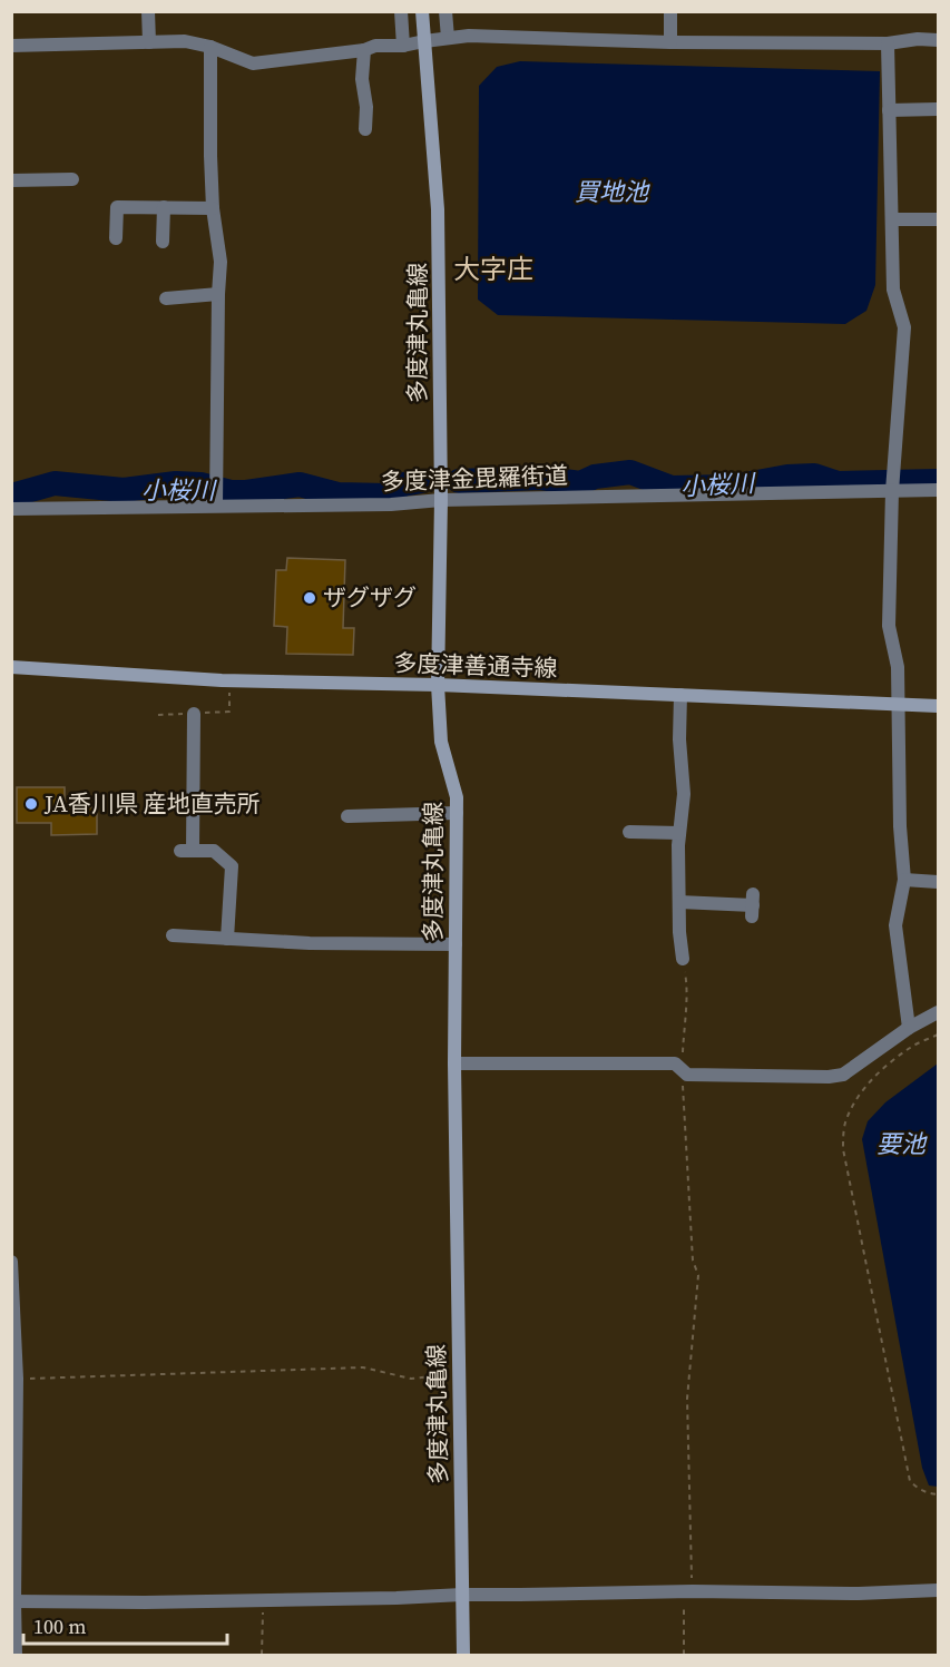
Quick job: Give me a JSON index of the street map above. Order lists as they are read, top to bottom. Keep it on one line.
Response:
{"streets":{"main road":["多度津丸亀線","多度津善通寺線"],"street":["多度津金毘羅街道"]},"crossings":[["多度津丸亀線","多度津金毘羅街道"],["多度津丸亀線","多度津善通寺線"]],"districts":["大字庄"],"water":["買地池","小桜川","要池"],"places":["ザグザグ","JA香川県 産地直売所"],"scale_bar":"100 m"}
